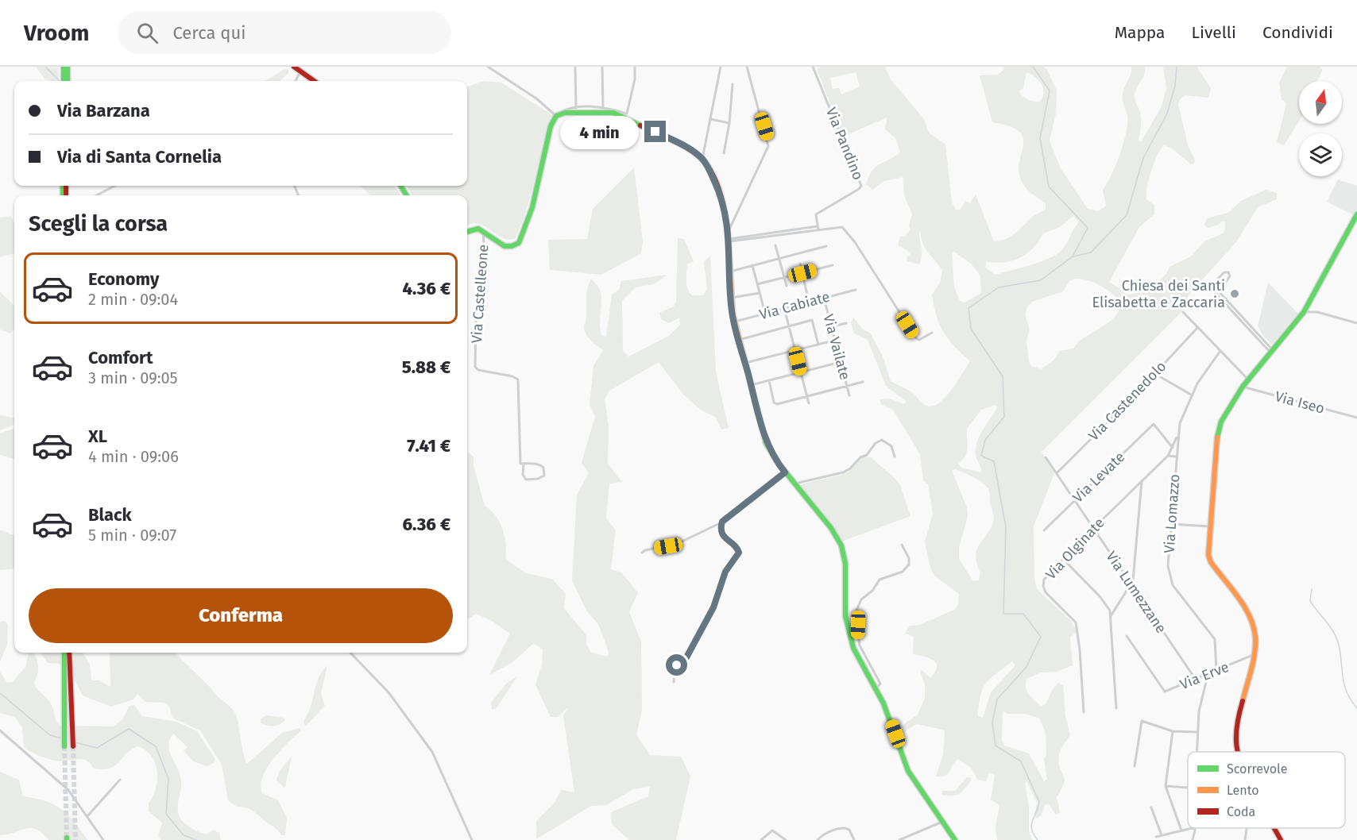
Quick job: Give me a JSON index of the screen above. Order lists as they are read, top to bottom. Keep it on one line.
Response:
{"streets":{"street":["Via Pandino","Via Castelleone","Via Cabiate","Via Vailate","Via Castenedolo","Via Iseo","Via Levate","Via Lomazzo","Via Olginate","Via Lumezzane","Via Erve"]},"crossings":[["Via Cabiate","Via Vailate"],["Via Castenedolo","Via Lumezzane"],["Via Levate","Via Olginate"],["Via Levate","Via Lumezzane"],["Via Lomazzo","Via Olginate"],["Via Lomazzo","Via Erve"],["Via Olginate","Via Lumezzane"],["Via Lumezzane","Via Erve"]],"places":["Chiesa dei Santi Elisabetta e Zaccaria"],"legend":["Scorrevole","Lento","Coda"],"north":"top","page":{"header":"Vroom","search":"Cerca qui","nav":["Mappa","Livelli","Condividi"],"banner":["Via Barzana","Via di Santa Cornelia"],"bubble":"4 min","heading":"Scegli la corsa","list":[{"name":"Economy","note":"2 min · 09:04","value":"4.36 €"},{"name":"Comfort","note":"3 min · 09:05","value":"5.88 €"},{"name":"XL","note":"4 min · 09:06","value":"7.41 €"},{"name":"Black","note":"5 min · 09:07","value":"6.36 €"}],"buttons":"Conferma"}}
